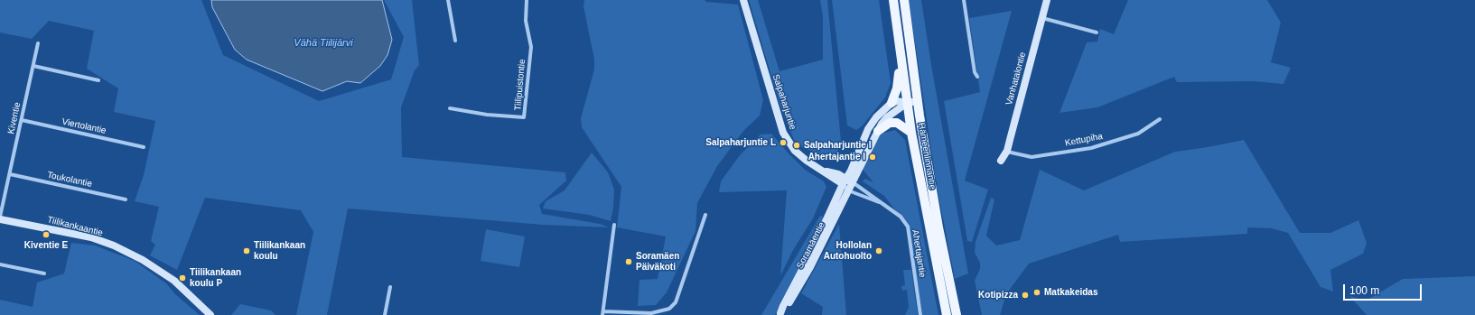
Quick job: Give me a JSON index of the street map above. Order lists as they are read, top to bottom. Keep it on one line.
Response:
{"streets":{"main road":["Hämeenlinnantie"],"street":["Vanhatalontie","Tiilipuistontie","Salpaharjuntie","Kiventie","Viertolantie","Kettupiha","Toukolantie","Tiilikankaantie","Soramäentie","Ahertajantie"]},"crossings":[["Vanhatalontie","Kettupiha"],["Salpaharjuntie","Soramäentie"],["Salpaharjuntie","Ahertajantie"],["Kiventie","Viertolantie"],["Kiventie","Toukolantie"],["Kiventie","Tiilikankaantie"],["Hämeenlinnantie","Soramäentie"],["Soramäentie","Ahertajantie"]],"water":["Vähä Tiilijärvi"],"places":["Salpaharjuntie L","Salpaharjuntie I","Ahertajantie I","Kiventie E","Tiilikankaan koulu","Hollolan Autohuolto","Soramäen Päiväkoti","Tiilikankaan koulu P","Matkakeidas","Kotipizza"],"scale_bar":"100 m"}
